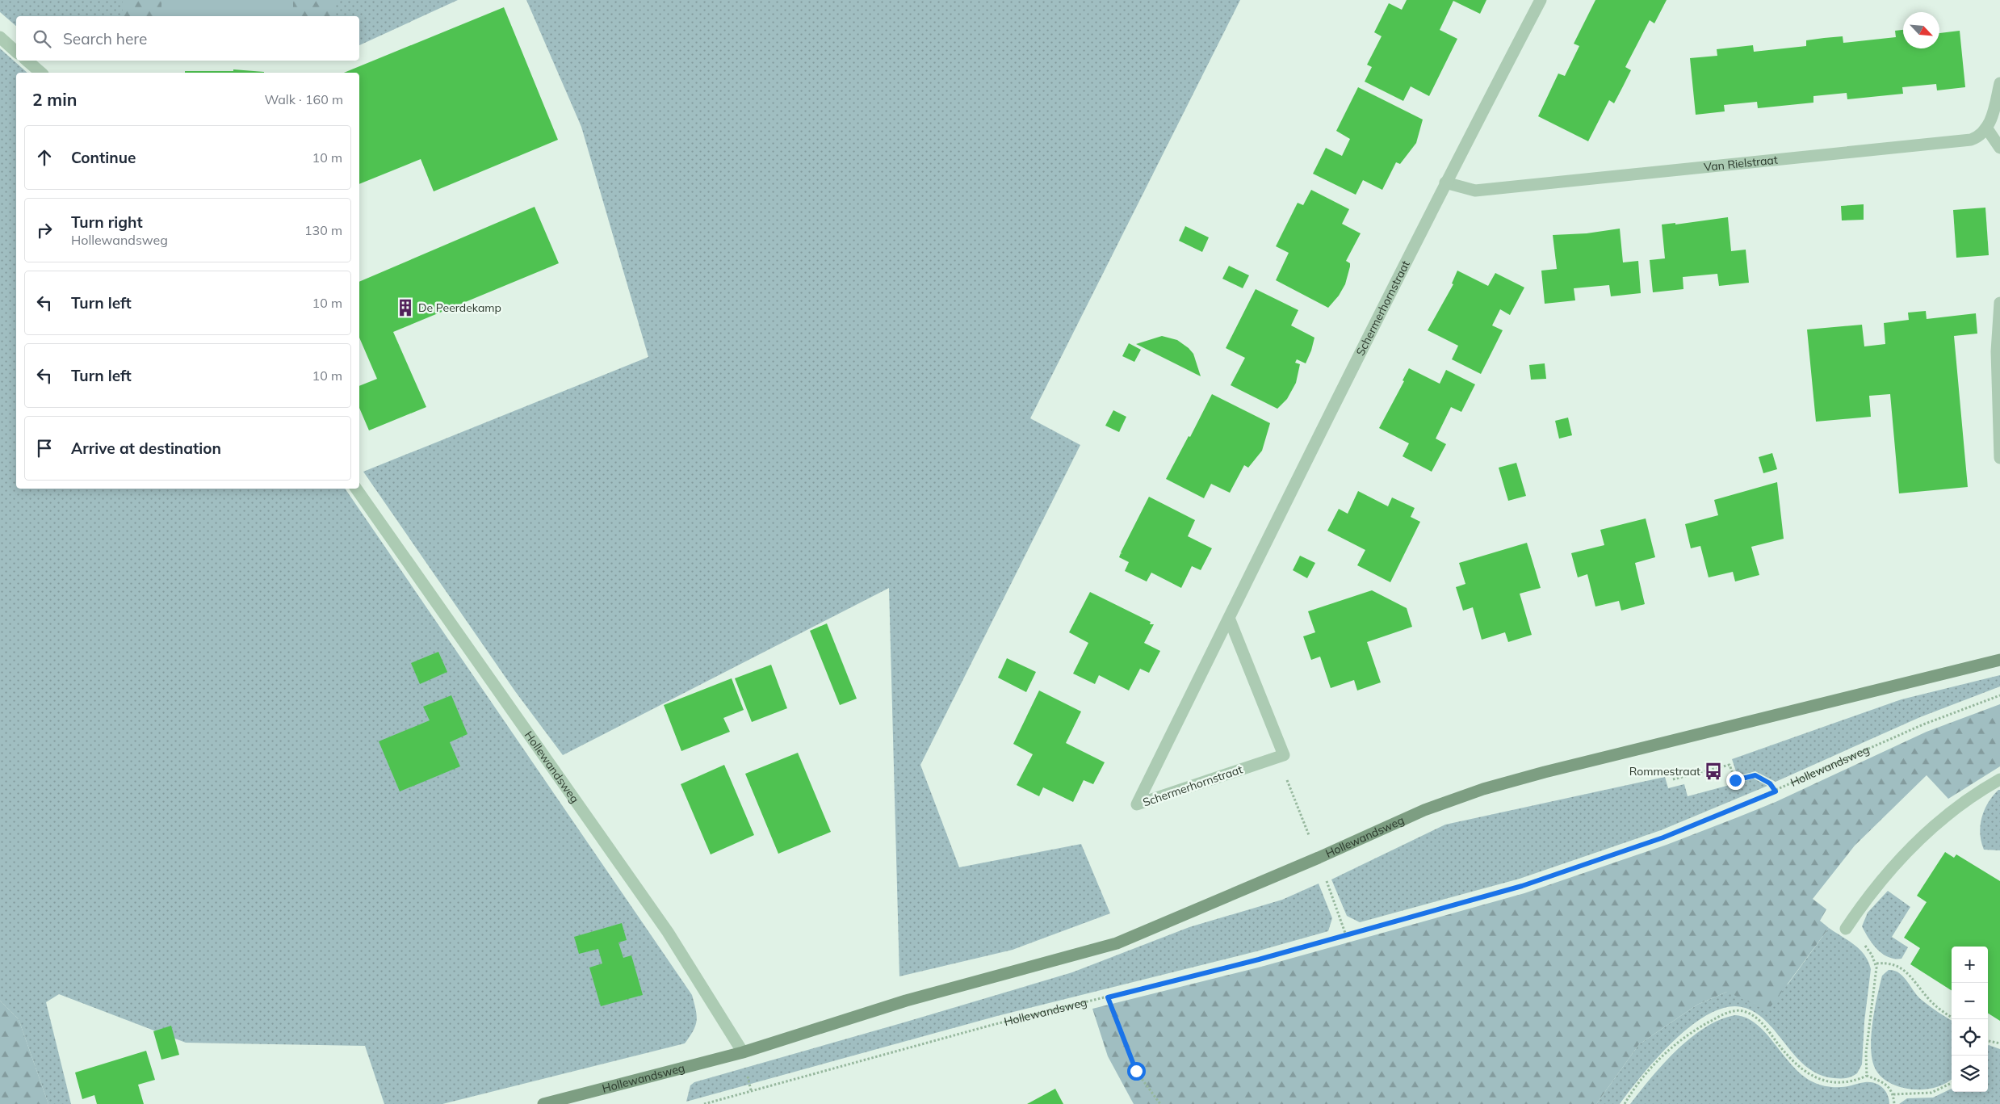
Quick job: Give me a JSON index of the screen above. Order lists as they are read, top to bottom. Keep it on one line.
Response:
{"streets":{"main road":["Hollewandsweg"],"street":["Van Rielstraat","Schermerhornstraat"]},"crossings":[["Van Rielstraat","Schermerhornstraat"]],"places":{"building":["De Peerdekamp"],"bus stop":["Rommestraat"]},"north":"bottom right","page":{"search":"Search here","heading":["2 min","Walk · 160 m"],"list":[["Continue","10 m"],["Turn right","Hollewandsweg","130 m"],["Turn left","10 m"],["Turn left","10 m"],"Arrive at destination"],"map_buttons":["+","−"]}}
